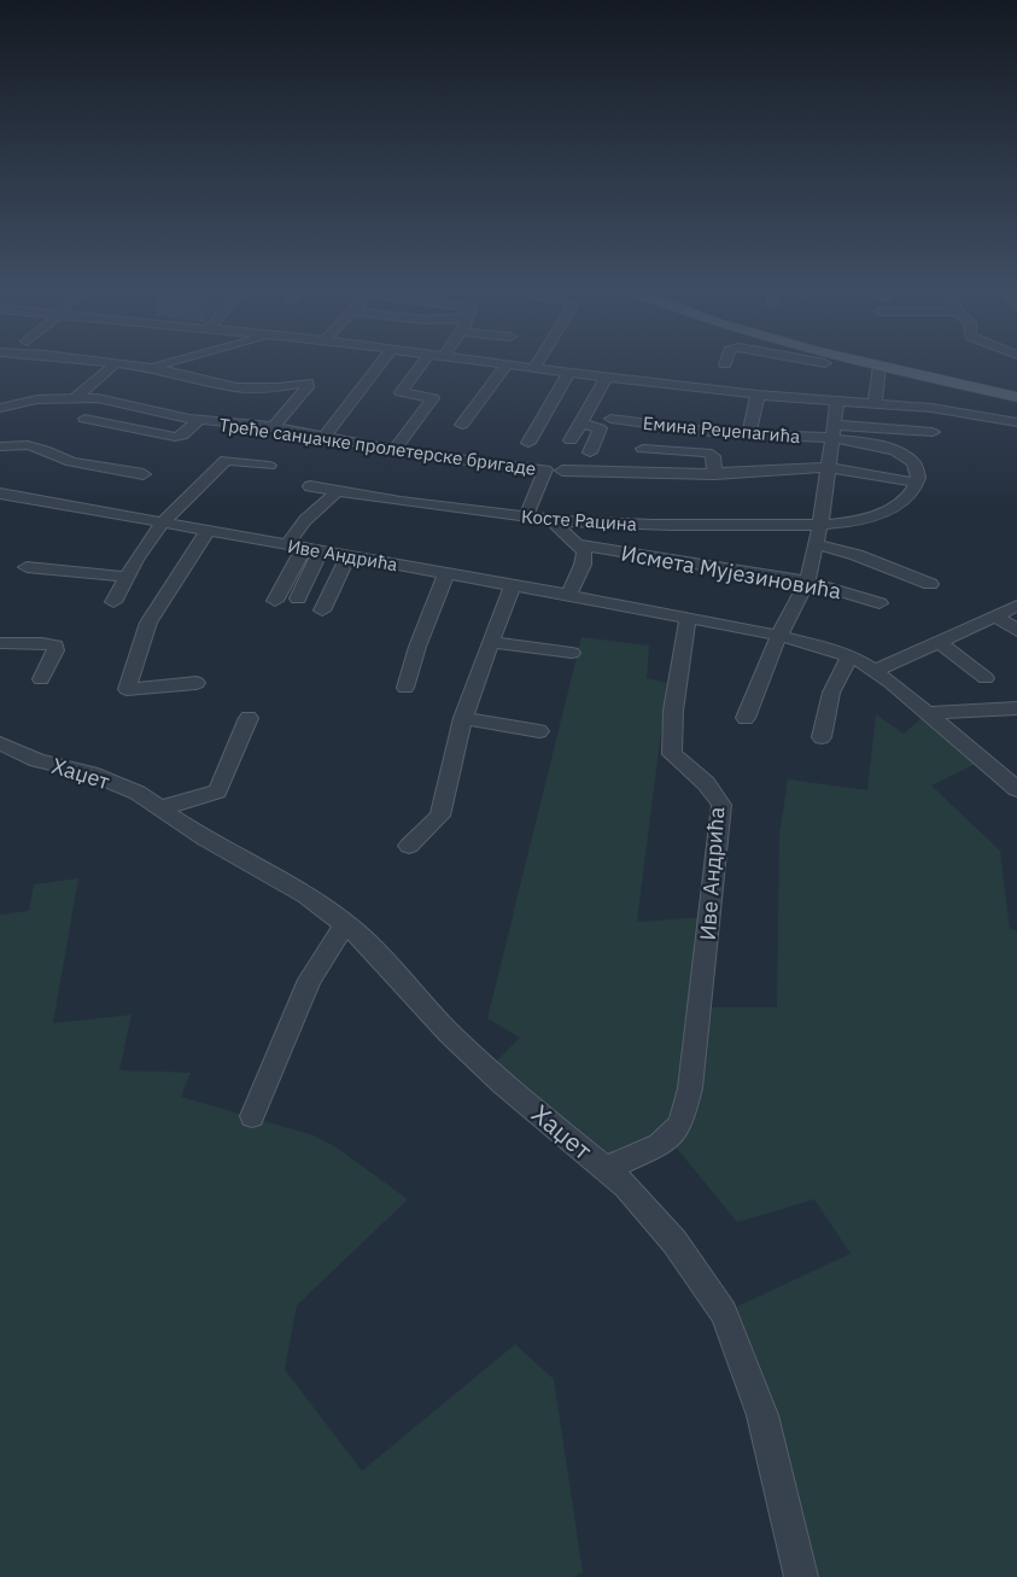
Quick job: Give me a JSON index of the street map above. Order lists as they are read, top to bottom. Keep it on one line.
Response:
{"streets":{"street":["Емина Реџепагића","Треће санџачке пролетерске бригаде","Косте Рацина","Иве Андрића","Исмета Мујезиновића","Хаџет"]},"crossings":[["Емина Реџепагића","Треће санџачке пролетерске бригаде"],["Треће санџачке пролетерске бригаде","Косте Рацина"],["Иве Андрића","Хаџет"]]}
